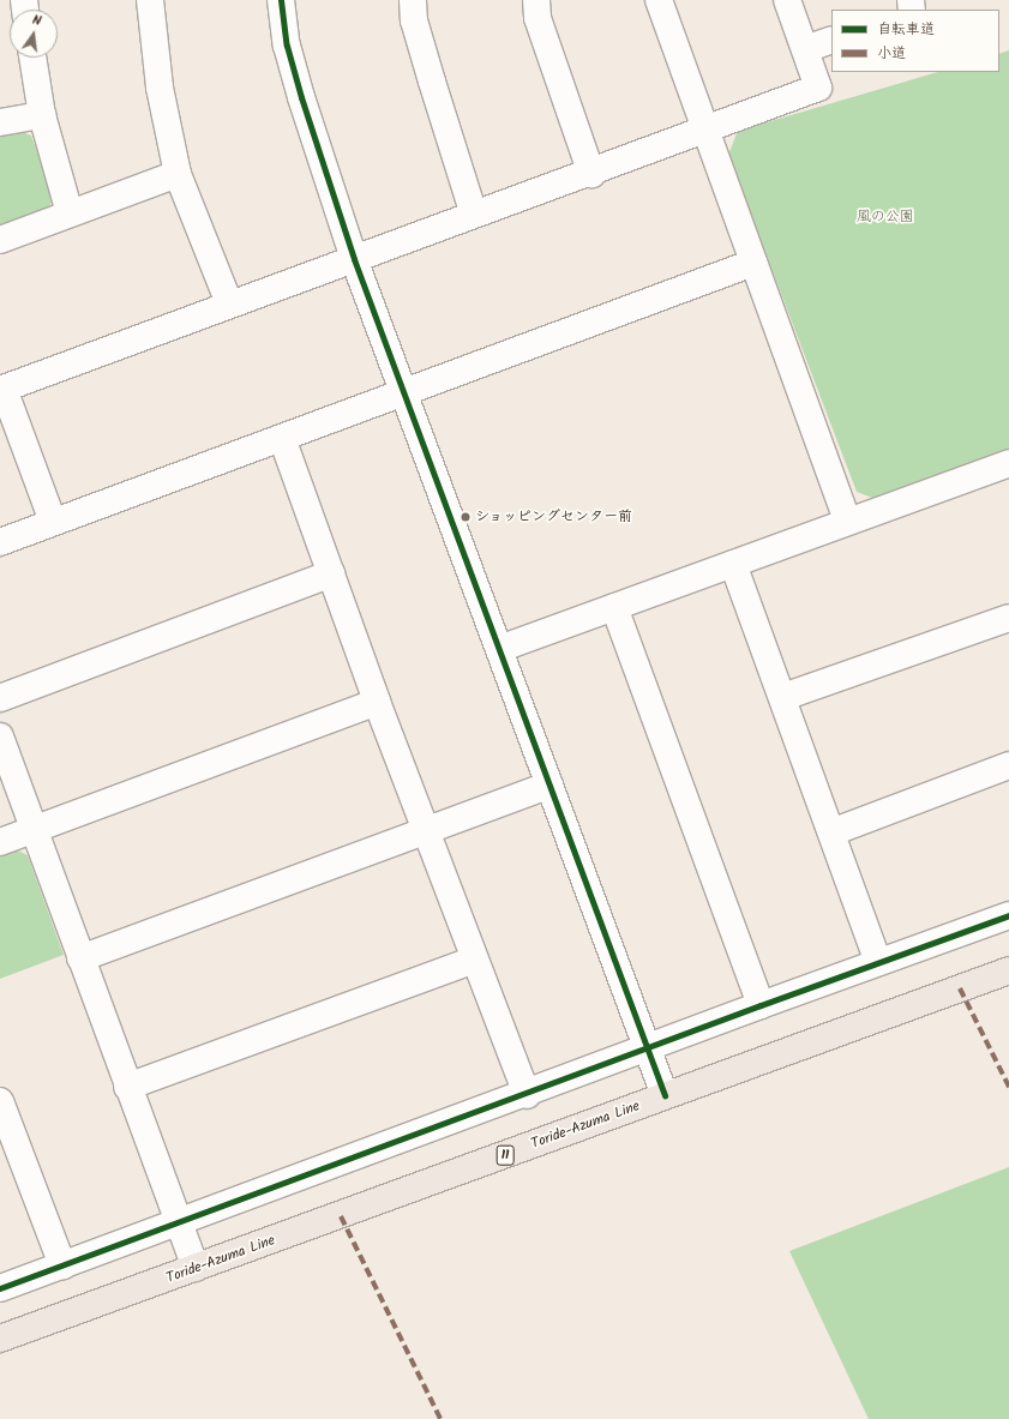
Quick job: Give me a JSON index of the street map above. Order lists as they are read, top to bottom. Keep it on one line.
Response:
{"streets":{"main road":["Toride-Azuma Line","11"]},"parks":["風の公園"],"places":["ショッピングセンター前"],"legend":["自転車道","小道"],"north":"top"}
